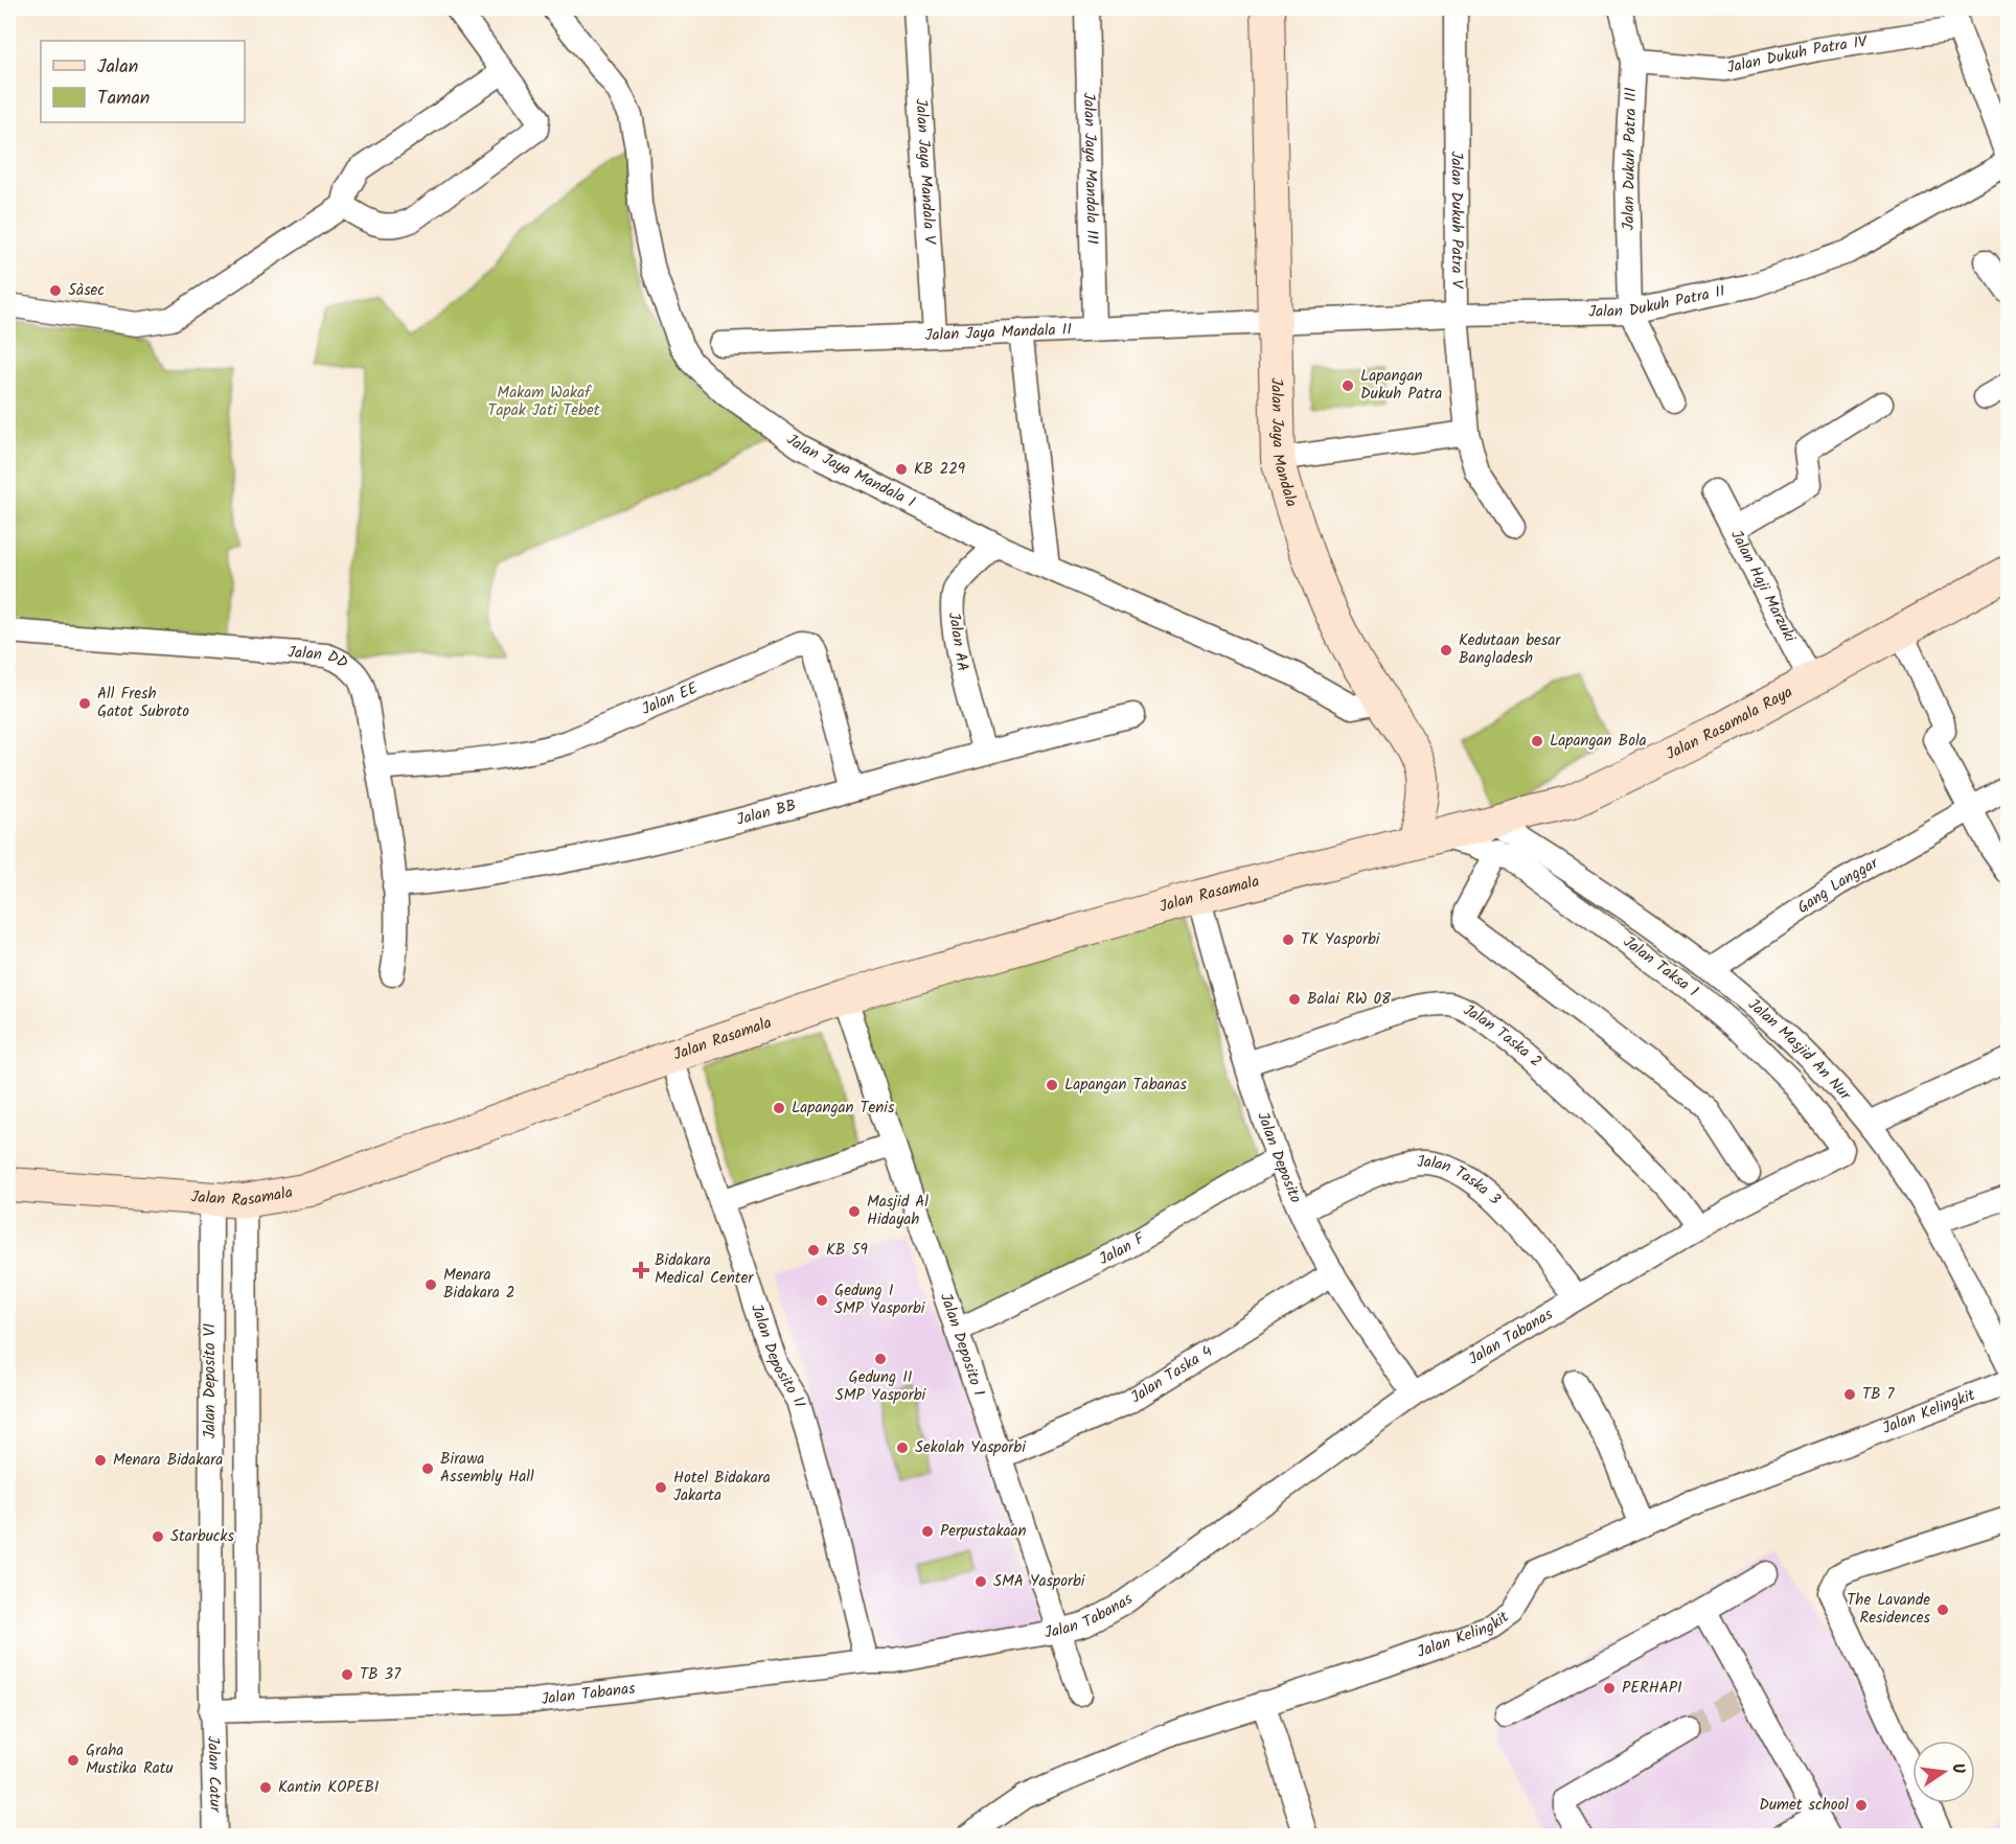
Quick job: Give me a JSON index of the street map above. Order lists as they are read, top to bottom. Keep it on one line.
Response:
{"streets":{"street":["Jalan Dukuh Patra IV","Jalan Dukuh Patra III","Jalan Jaya Mandala III","Jalan Jaya Mandala V","Jalan Dukuh Patra V","Jalan Dukuh Patra II","Jalan Jaya Mandala II","Jalan Jaya Mandala","Jalan Jaya Mandala I","Jalan Haji Marzuki","Jalan AA","Jalan DD","Jalan EE","Jalan Rasamala Raya","Jalan BB","Gang Langgar","Jalan Rasamala","Jalan Taksa 1","Jalan Taska 2","Jalan Masjid An Nur","Jalan Deposito","Jalan Taska 3","Jalan F","Jalan Tabanas","Jalan Deposito I","Jalan Deposito II","Jalan Taska 4","Jalan Deposito VI","Jalan Kelingkit","Jalan Catur"]},"crossings":[["Jalan Dukuh Patra IV","Jalan Dukuh Patra III"],["Jalan Dukuh Patra III","Jalan Dukuh Patra II"],["Jalan Jaya Mandala III","Jalan Jaya Mandala II"],["Jalan Jaya Mandala V","Jalan Jaya Mandala II"],["Jalan Dukuh Patra V","Jalan Dukuh Patra II"],["Jalan Dukuh Patra II","Jalan Jaya Mandala II"],["Jalan Dukuh Patra II","Jalan Jaya Mandala"],["Jalan Jaya Mandala II","Jalan Jaya Mandala"],["Jalan Jaya Mandala","Jalan Jaya Mandala I"],["Jalan Jaya Mandala","Jalan Rasamala Raya"],["Jalan Jaya Mandala","Jalan Rasamala"],["Jalan Jaya Mandala I","Jalan AA"],["Jalan Haji Marzuki","Jalan Rasamala Raya"],["Jalan AA","Jalan BB"],["Jalan DD","Jalan EE"],["Jalan DD","Jalan BB"],["Jalan EE","Jalan BB"],["Jalan Rasamala Raya","Jalan Rasamala"],["Jalan Rasamala Raya","Jalan Taksa 1"],["Jalan Rasamala Raya","Jalan Masjid An Nur"],["Gang Langgar","Jalan Masjid An Nur"],["Jalan Rasamala","Jalan Deposito"],["Jalan Rasamala","Jalan Deposito I"],["Jalan Rasamala","Jalan Deposito II"],["Jalan Rasamala","Jalan Deposito VI"],["Jalan Taksa 1","Jalan Masjid An Nur"],["Jalan Taksa 1","Jalan Tabanas"],["Jalan Taska 2","Jalan Deposito"],["Jalan Taska 2","Jalan Tabanas"],["Jalan Deposito","Jalan Taska 3"],["Jalan Deposito","Jalan F"],["Jalan Deposito","Jalan Tabanas"],["Jalan Deposito","Jalan Taska 4"],["Jalan Taska 3","Jalan Tabanas"],["Jalan F","Jalan Deposito I"],["Jalan Tabanas","Jalan Deposito I"],["Jalan Tabanas","Jalan Deposito II"],["Jalan Tabanas","Jalan Deposito VI"],["Jalan Tabanas","Jalan Catur"],["Jalan Deposito I","Jalan Taska 4"],["Jalan Deposito VI","Jalan Catur"]],"parks":["Makam Wakaf Tapak Jati Tebet"],"places":{"other":["5àsec","Lapangan Dukuh Patra","KB 229","Kedutaan besar Bangladesh","All Fresh Gatot Subroto","Lapangan Bola","TK Yasporbi","Balai RW 08","Lapangan Tabanas","Lapangan Tenis","Masjid Al Hidayah","KB 59","Menara Bidakara 2","Gedung I SMP Yasporbi","Gedung II SMP Yasporbi","TB 7","Sekolah Yasporbi","Menara Bidakara","Birawa Assembly Hall","Hotel Bidakara Jakarta","Perpustakaan","Starbucks","SMA Yasporbi","The Lavande Residences","TB 37","PERHAPI","Graha Mustika Ratu","Kantin KOPEBI","Dumet school"],"health":["Bidakara Medical Center"]},"legend":["Jalan","Taman"],"north":"right"}
